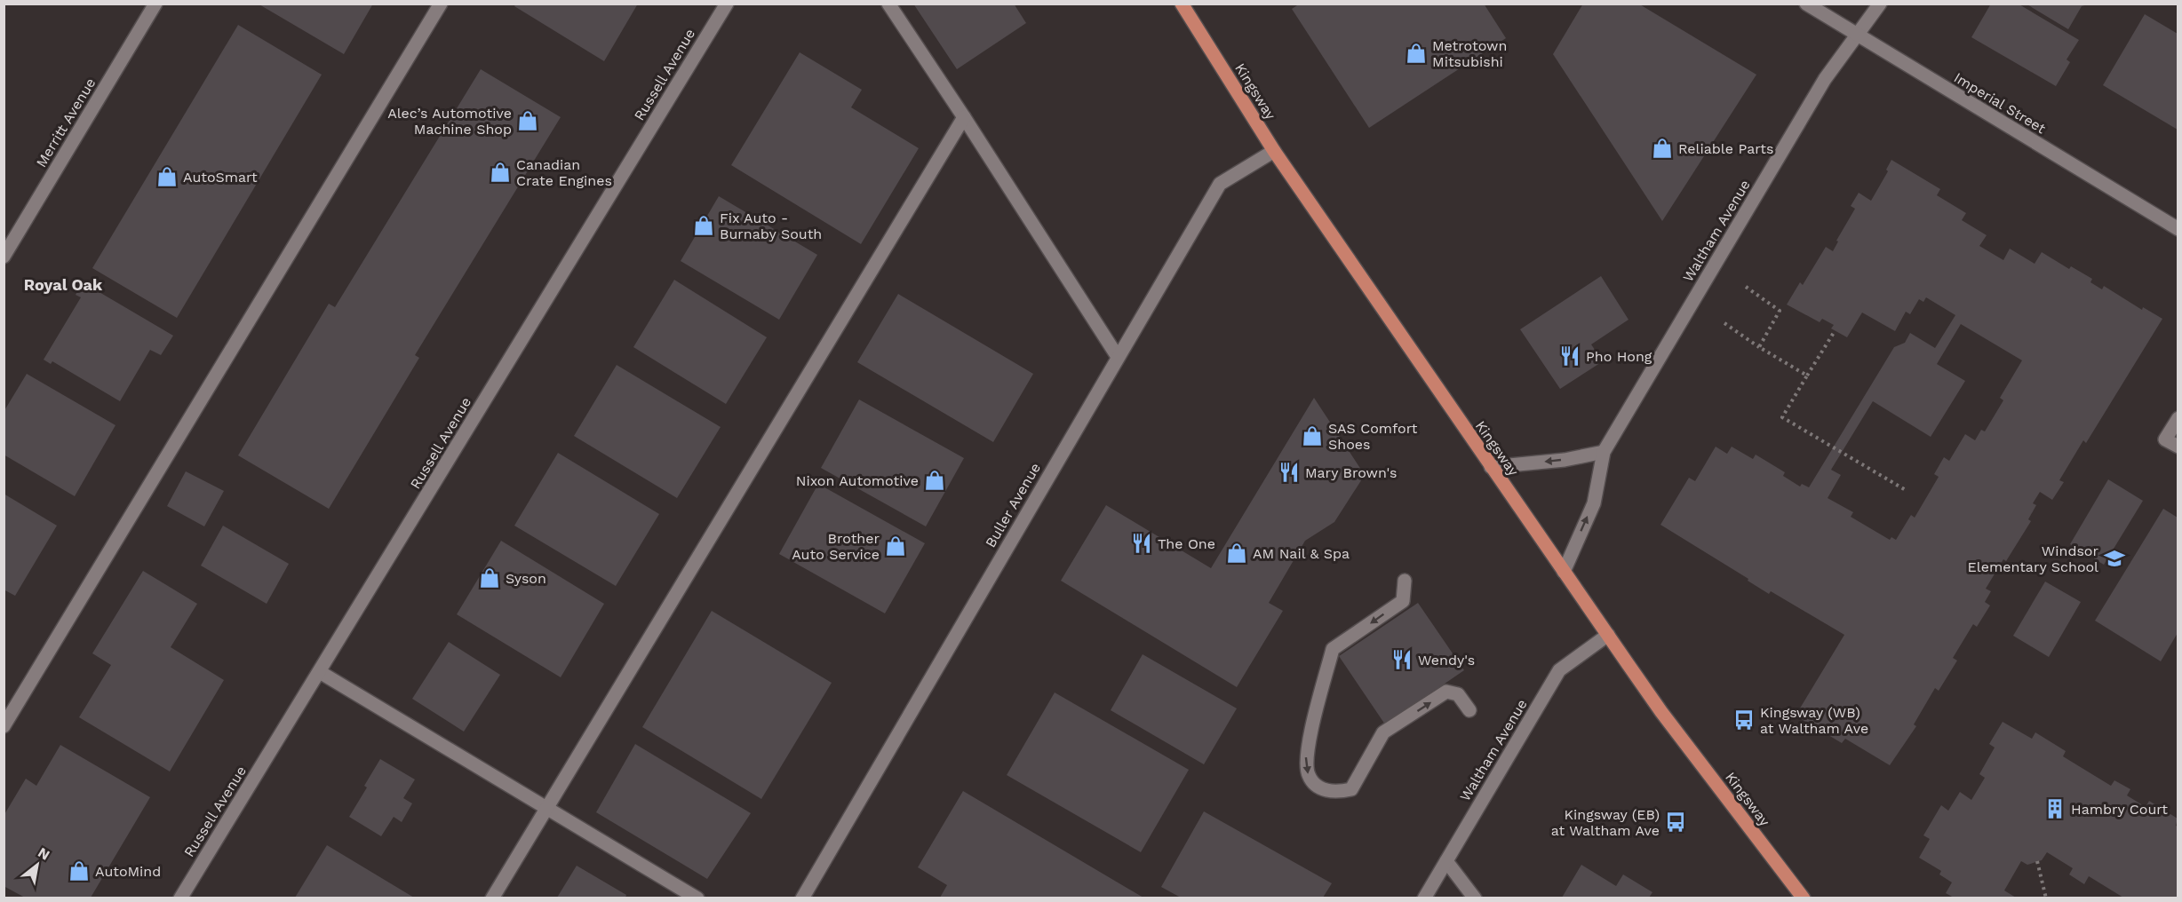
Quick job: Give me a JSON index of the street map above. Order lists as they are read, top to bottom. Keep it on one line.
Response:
{"streets":{"main road":["Kingsway"],"street":["Russell Avenue","Imperial Street","Merritt Avenue","Waltham Avenue","Buller Avenue"]},"crossings":[["Kingsway","Waltham Avenue"],["Kingsway","Buller Avenue"],["Imperial Street","Waltham Avenue"]],"districts":["Royal Oak"],"places":{"shop":["Metrotown Mitsubishi","Alec’s Automotive Machine Shop","Reliable Parts","Canadian Crate Engines","AutoSmart","Fix Auto - Burnaby South","SAS Comfort Shoes","Nixon Automotive","Brother Auto Service","AM Nail & Spa","Syson","AutoMind"],"restaurant":["Pho Hong","Mary Brown's","The One","Wendy's"],"school or university":["Windsor Elementary School"],"bus stop":["Kingsway (WB) at Waltham Ave","Kingsway (EB) at Waltham Ave"],"building":["Hambry Court"]},"north":"top right"}
